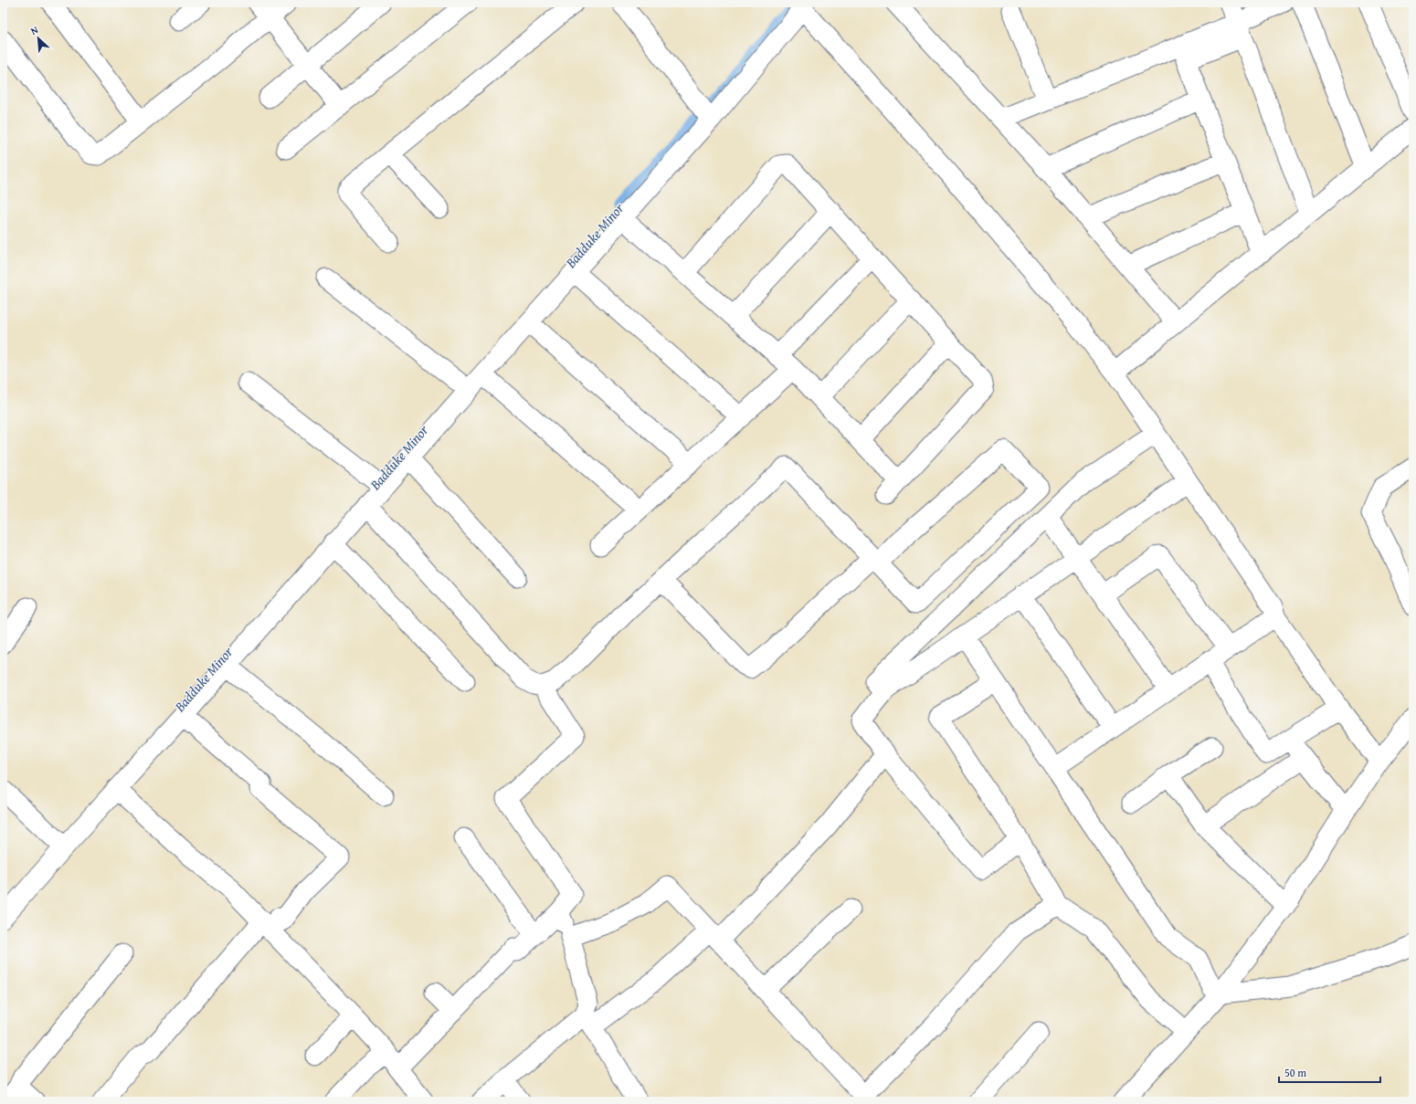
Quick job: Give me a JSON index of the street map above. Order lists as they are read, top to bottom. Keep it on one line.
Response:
{"water":["Badduke Minor"],"scale_bar":"50 m","north":"top left"}
